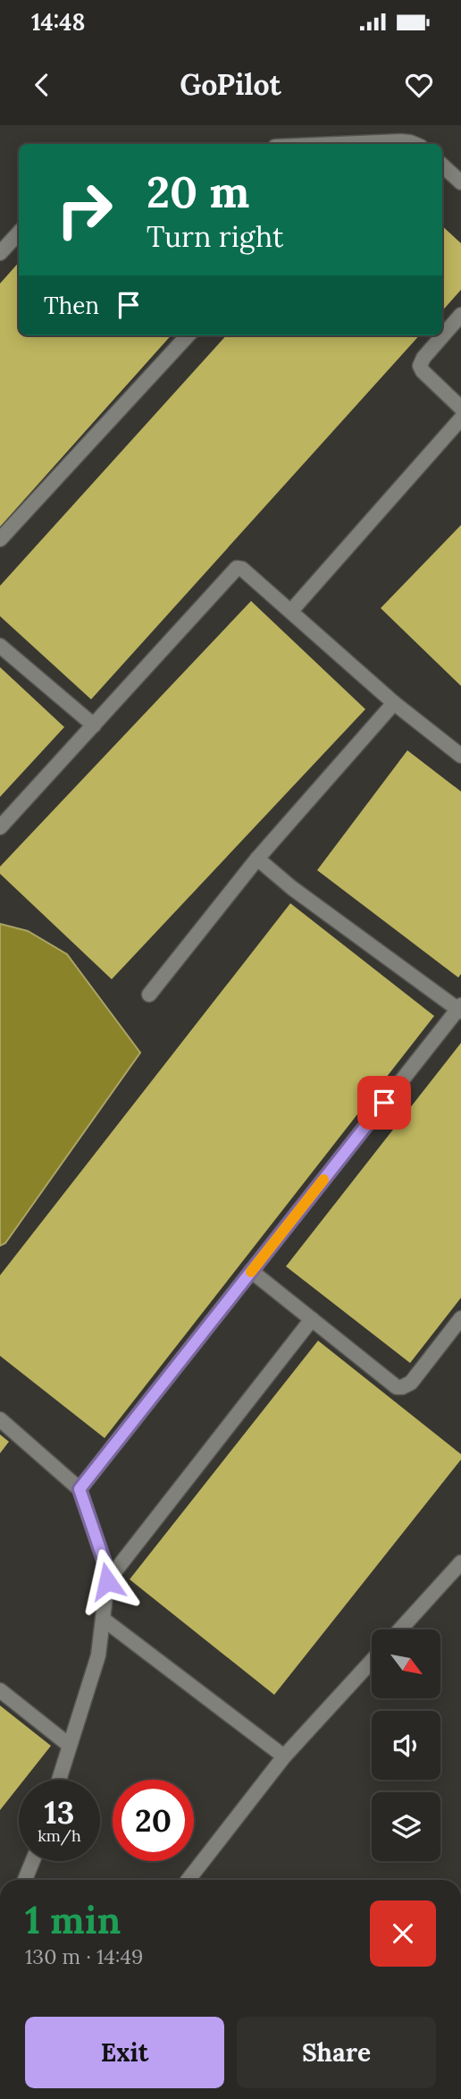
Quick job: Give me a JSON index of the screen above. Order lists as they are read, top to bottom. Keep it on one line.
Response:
{"north":"bottom right","page":{"status":"14:48","header":"GoPilot","turn":["20 m","Turn right"],"then":"Then","speed":"13 km/h","limit":"20","heading":["1 min","130 m · 14:49"],"buttons":["Exit","Share"]}}
